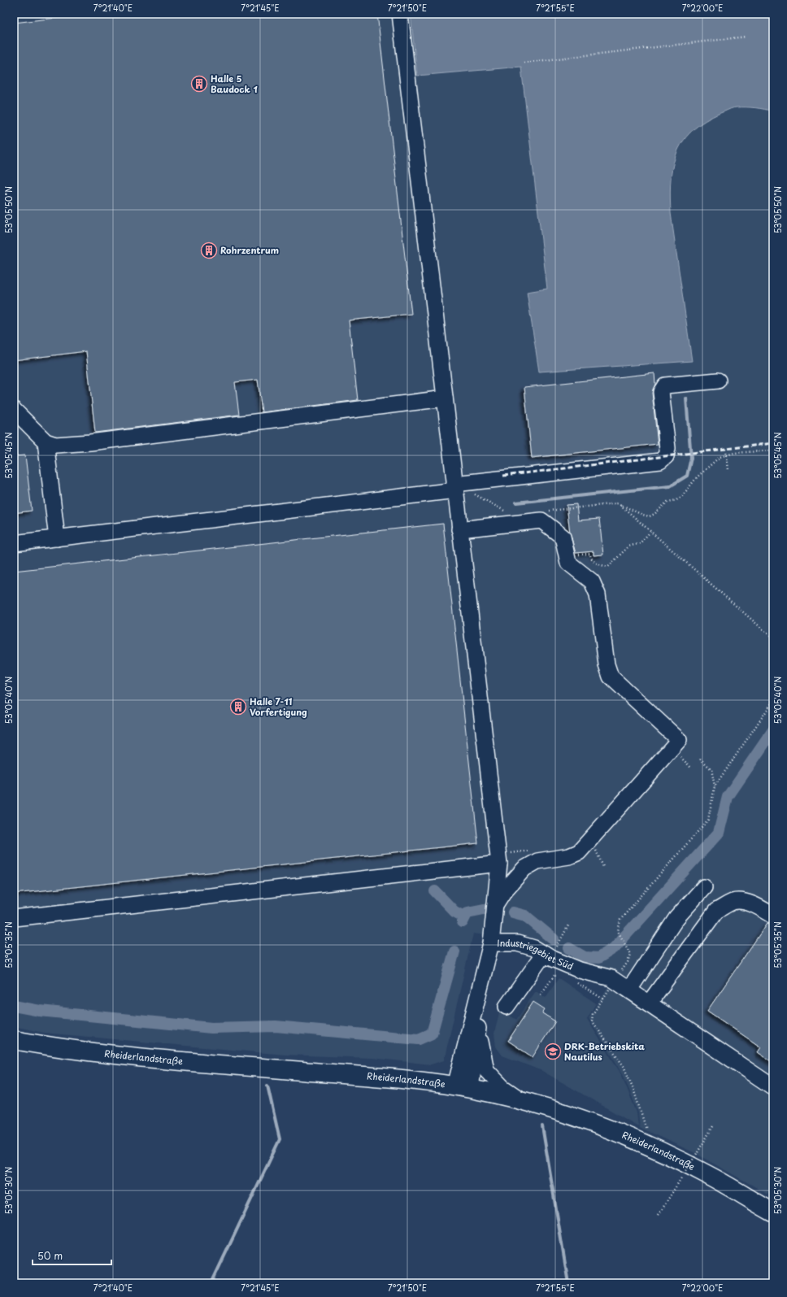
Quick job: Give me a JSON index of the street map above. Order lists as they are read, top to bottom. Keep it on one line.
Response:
{"streets":{"main road":["Rheiderlandstraße"],"lane":["Industriegebiet Süd"]},"crossings":[["Industriegebiet Süd","Rheiderlandstraße"]],"places":{"building":["Halle 5 Baudock 1","Rohrzentrum","Halle 7-11 Vorfertigung"],"school or university":["DRK-Betriebskita Nautilus"]},"scale_bar":"50 m","coordinates":["7°21'40\"E","7°21'45\"E","7°21'50\"E","7°21'55\"E","7°22'00\"E","53°05'50\"N","53°05'45\"N","53°05'40\"N","53°05'35\"N","53°05'30\"N"]}
